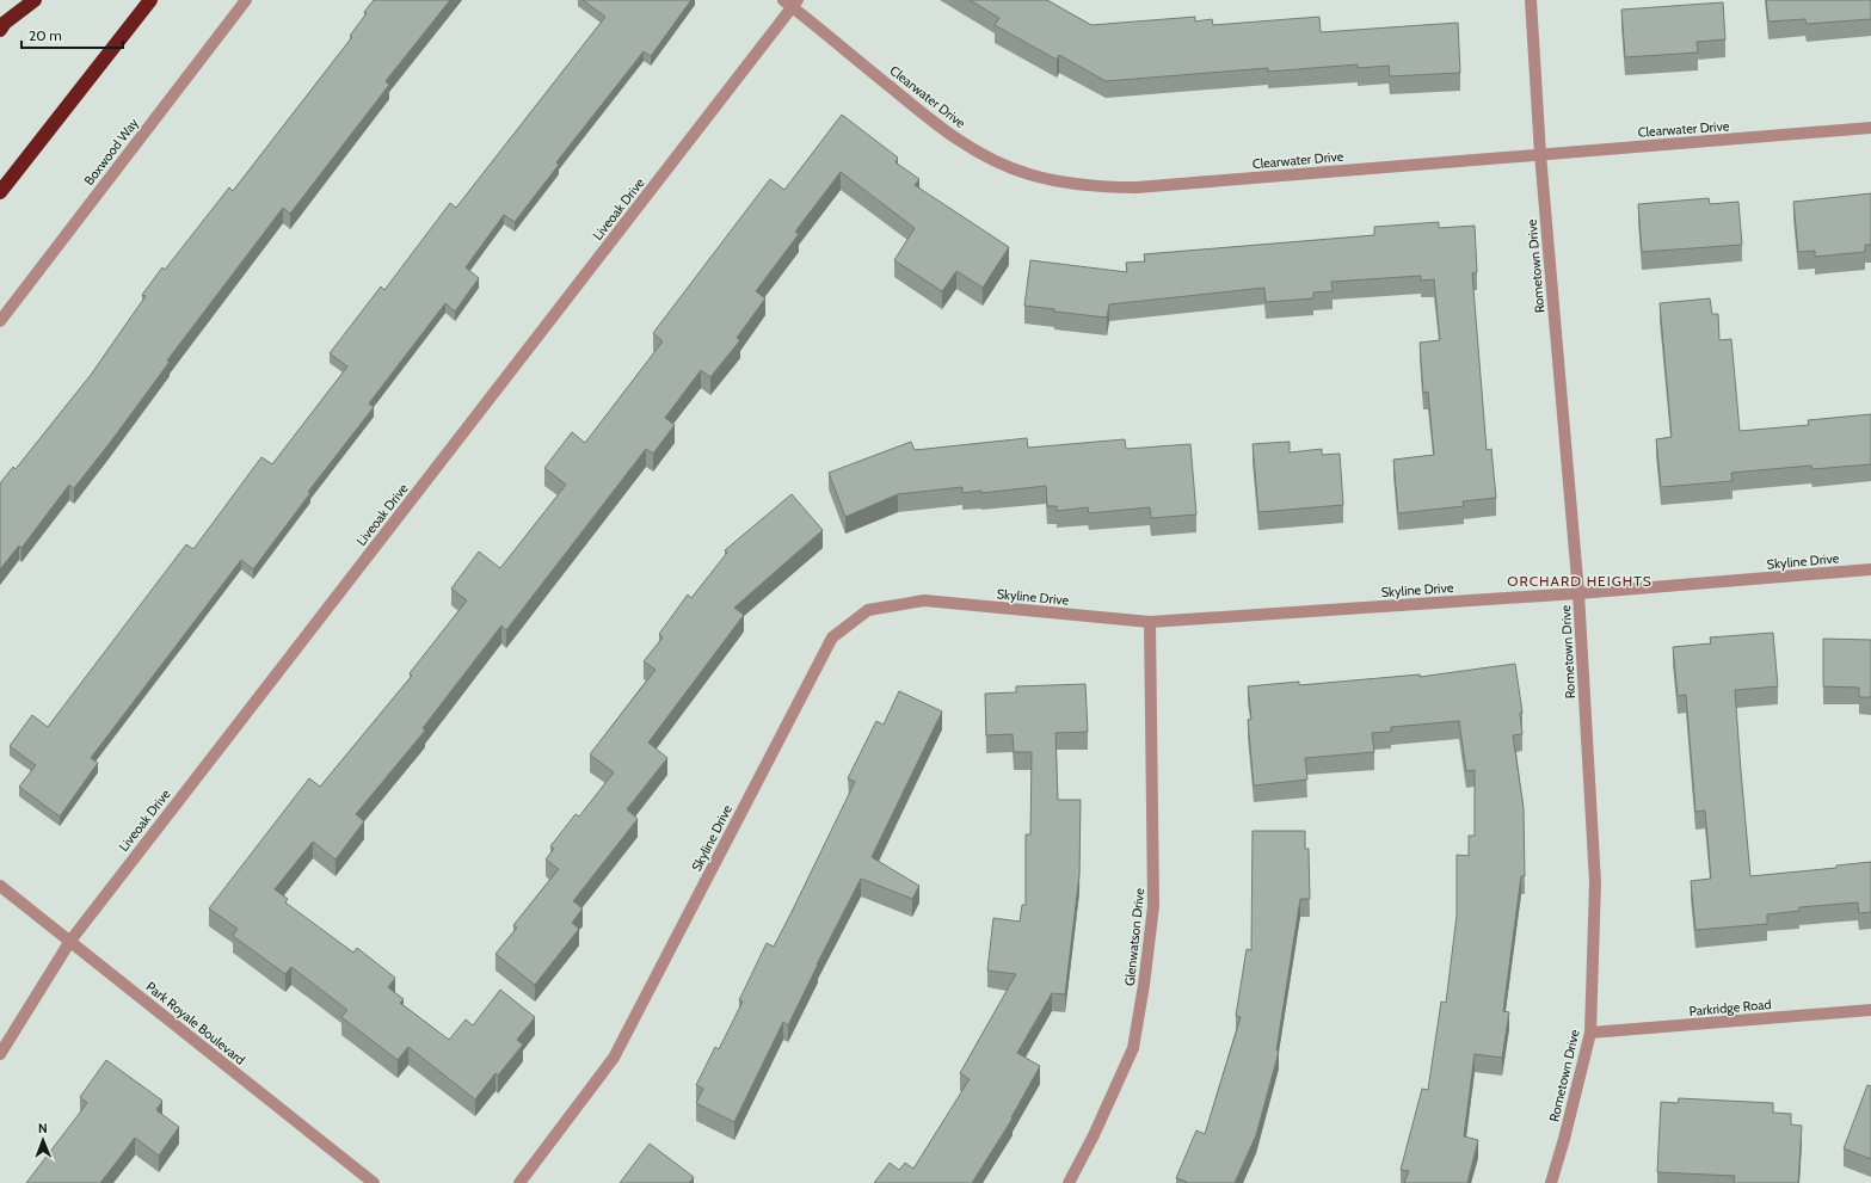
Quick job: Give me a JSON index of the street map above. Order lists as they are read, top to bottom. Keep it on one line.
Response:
{"streets":{"street":["Clearwater Drive","Boxwood Way","Liveoak Drive","Rometown Drive","Skyline Drive","Glenwatson Drive","Parkridge Road","Park Royale Boulevard"]},"crossings":[["Clearwater Drive","Liveoak Drive"],["Clearwater Drive","Rometown Drive"],["Liveoak Drive","Park Royale Boulevard"],["Rometown Drive","Skyline Drive"],["Rometown Drive","Parkridge Road"],["Skyline Drive","Glenwatson Drive"]],"districts":["ORCHARD HEIGHTS"],"scale_bar":"20 m","north":"top"}
